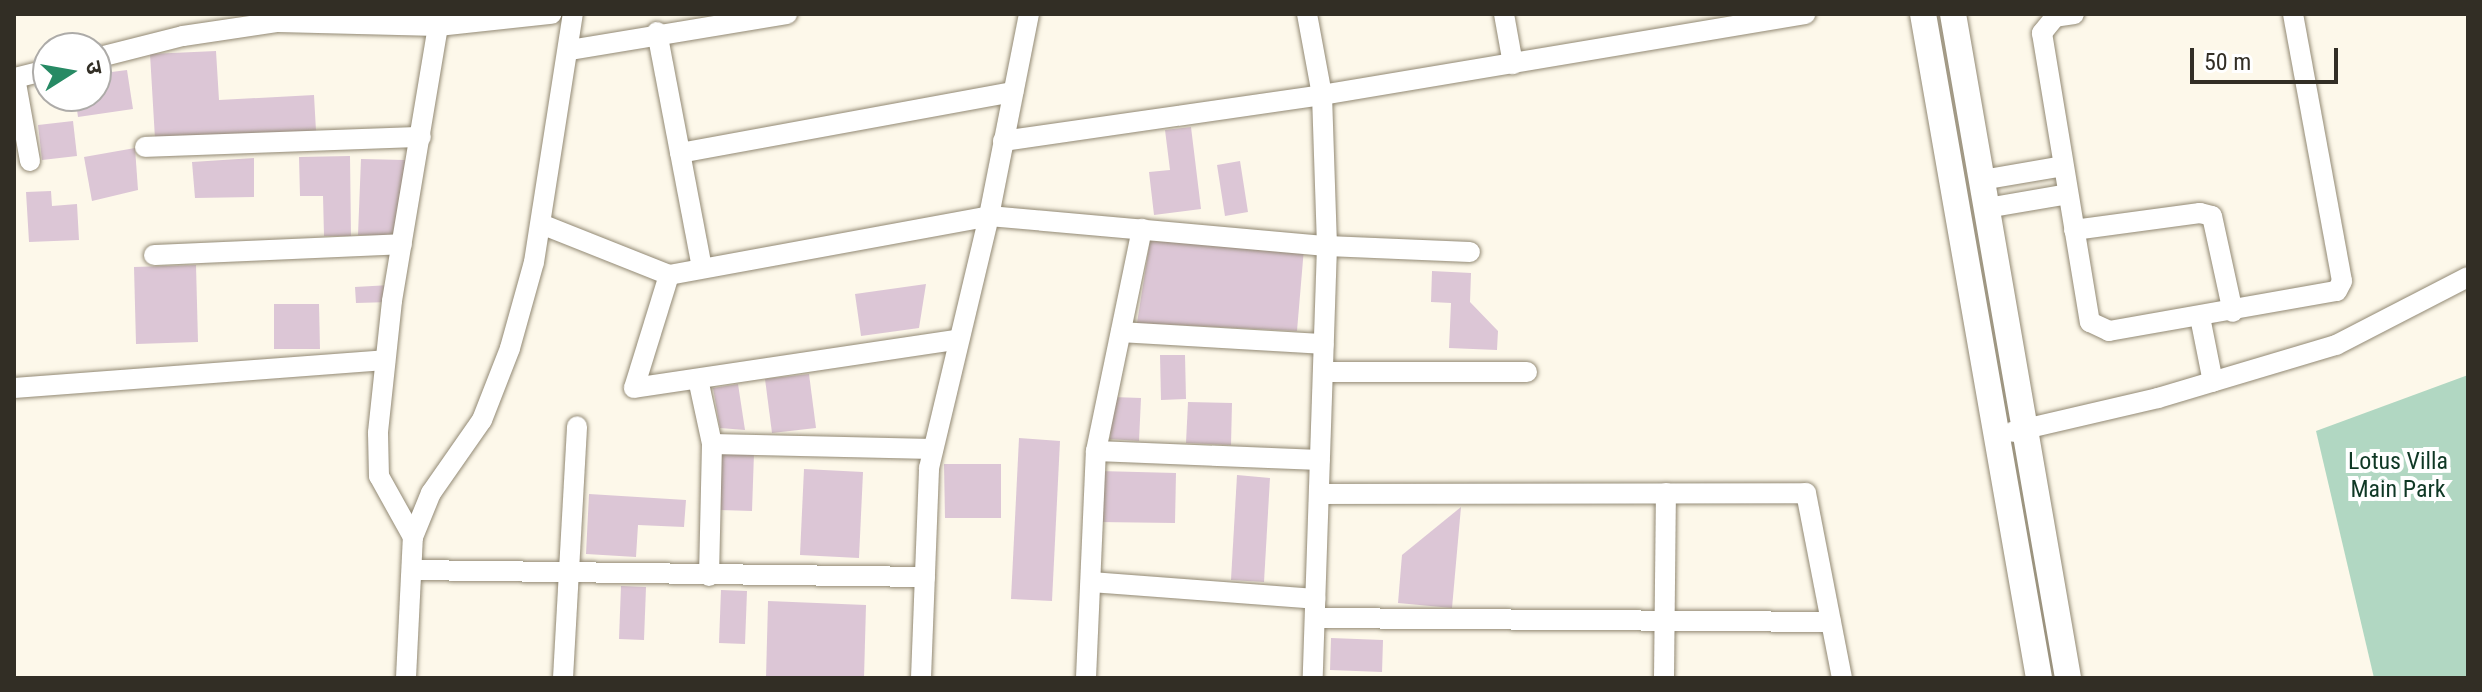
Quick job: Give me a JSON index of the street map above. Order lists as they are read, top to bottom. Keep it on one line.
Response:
{"parks":["Lotus Villa Main Park"],"scale_bar":"50 m","north":"right"}
